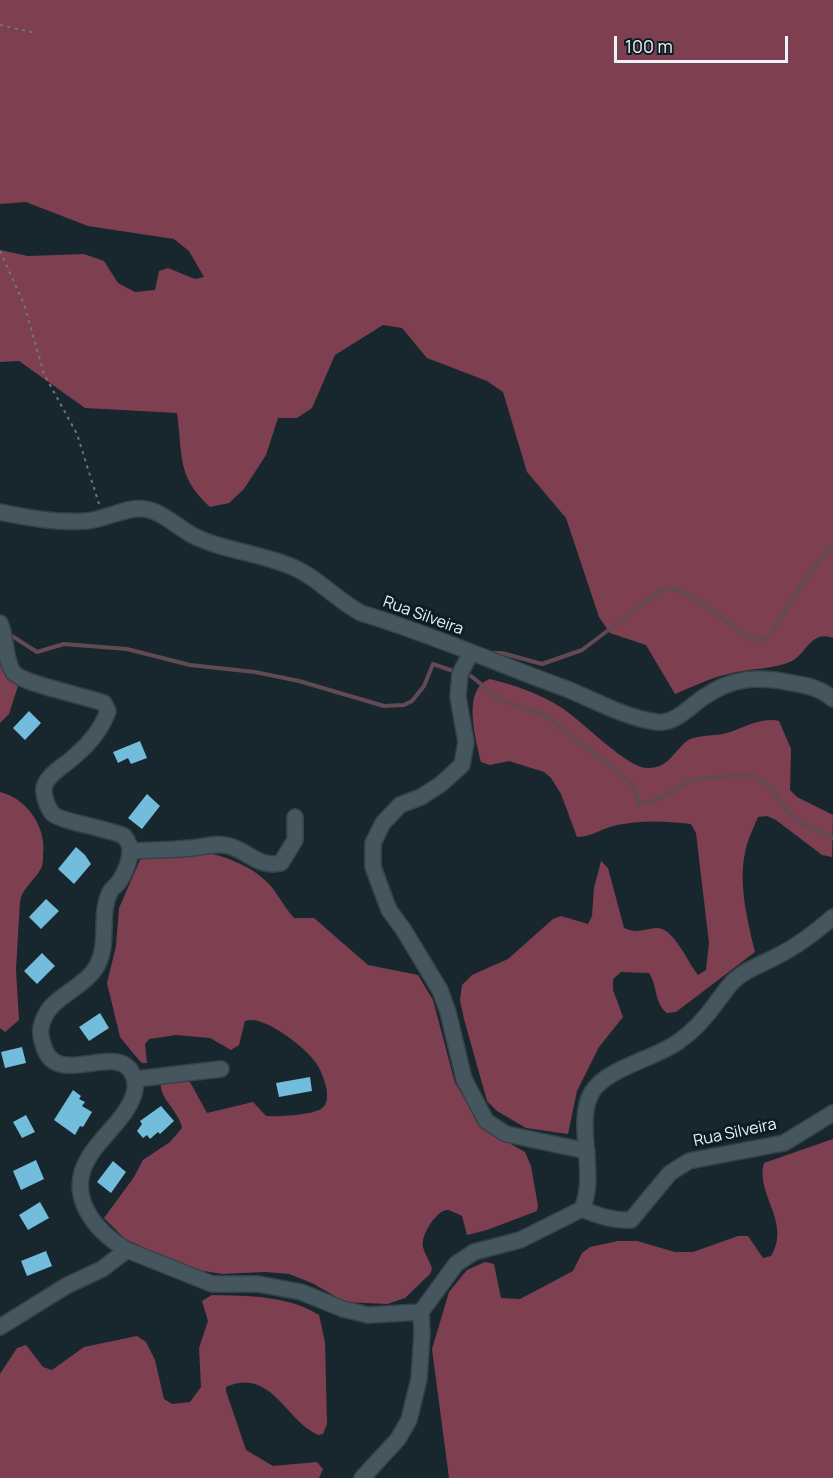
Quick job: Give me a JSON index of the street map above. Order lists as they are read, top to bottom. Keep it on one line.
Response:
{"streets":{"street":["Rua Silveira"]},"scale_bar":"100 m"}
